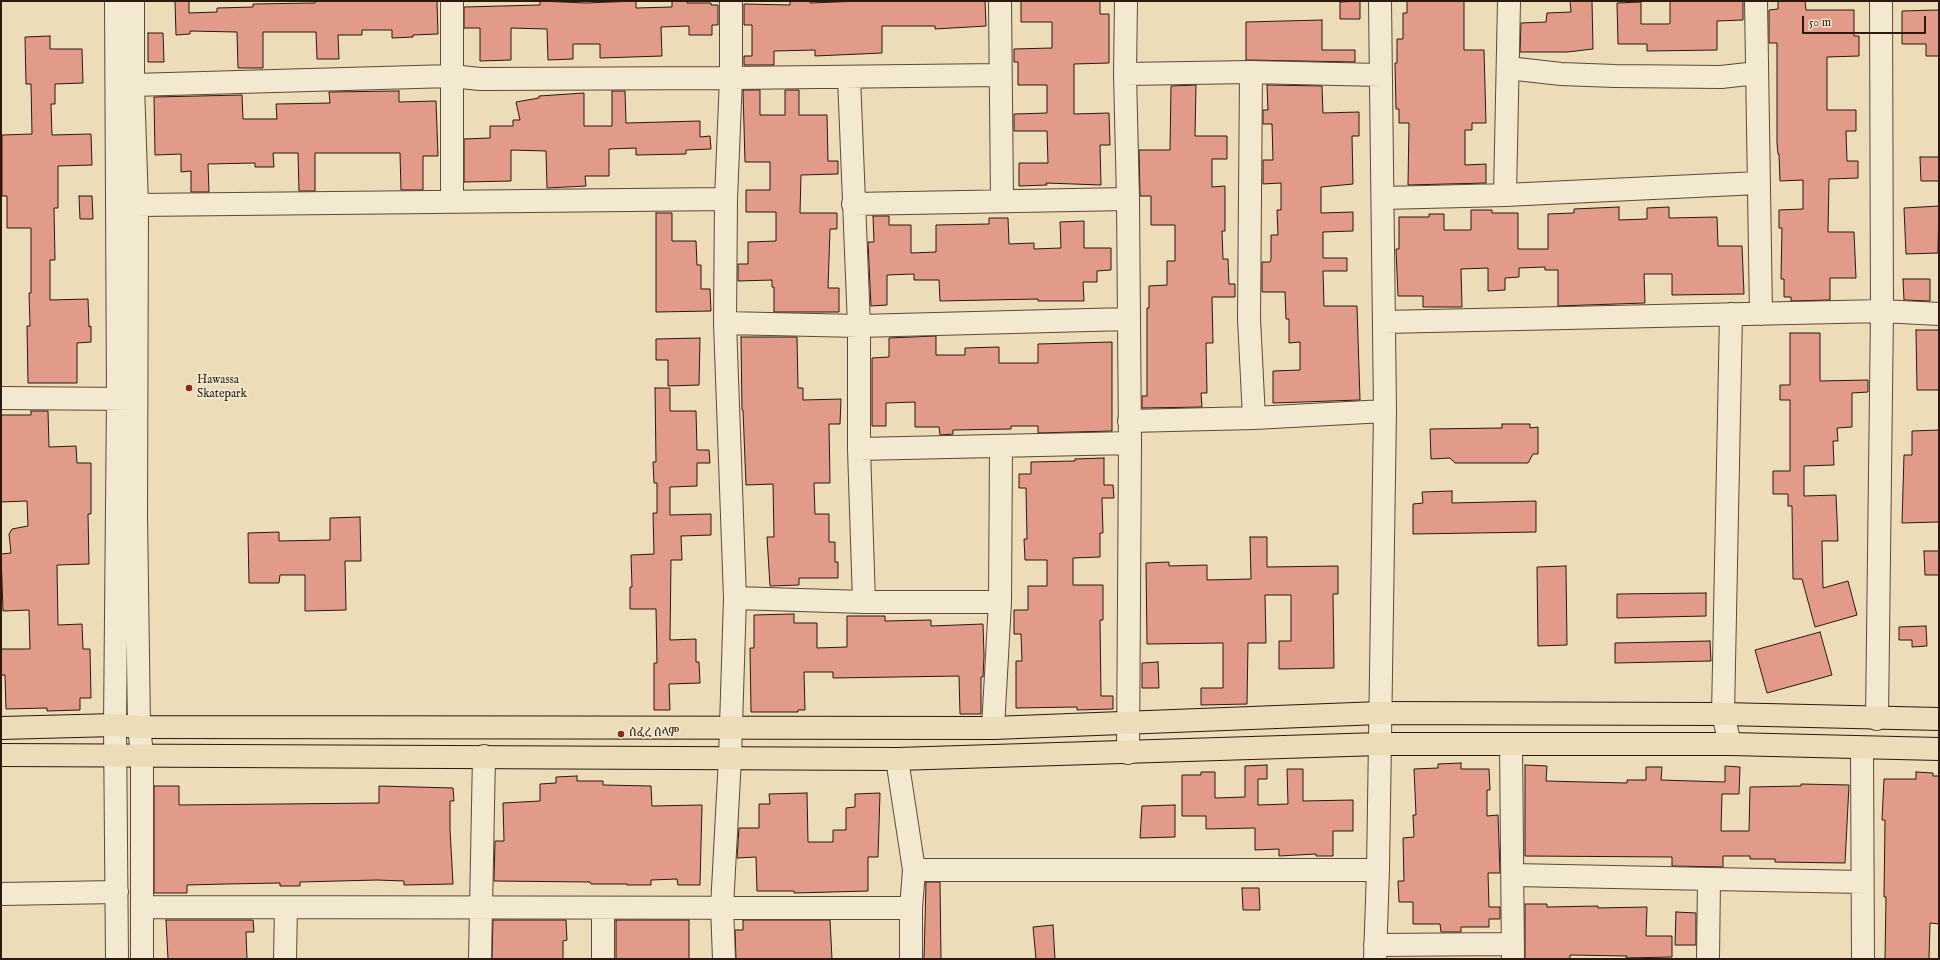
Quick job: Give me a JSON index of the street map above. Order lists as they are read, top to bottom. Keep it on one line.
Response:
{"places":["Hawassa Skatepark","ሰፈረ ሰላም"],"scale_bar":"50 m"}
